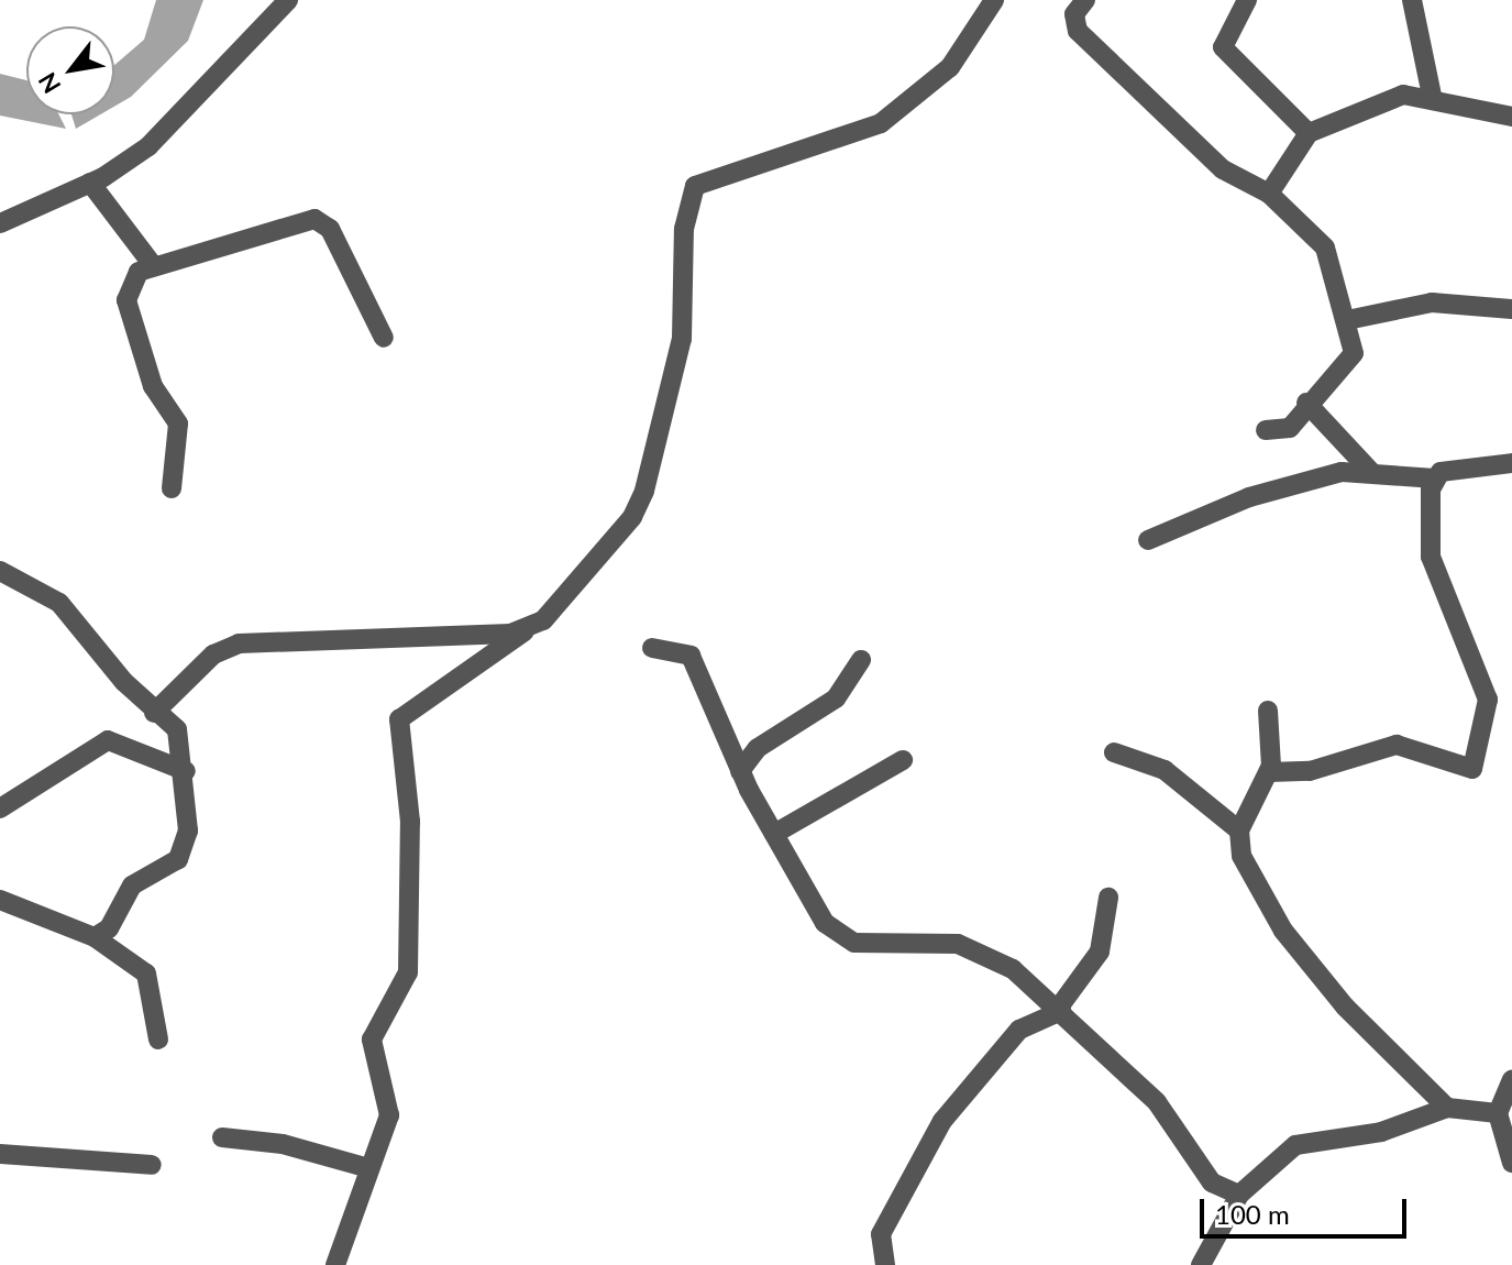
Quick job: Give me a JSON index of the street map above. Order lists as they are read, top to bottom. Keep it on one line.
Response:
{"scale_bar":"100 m","north":"bottom left"}
